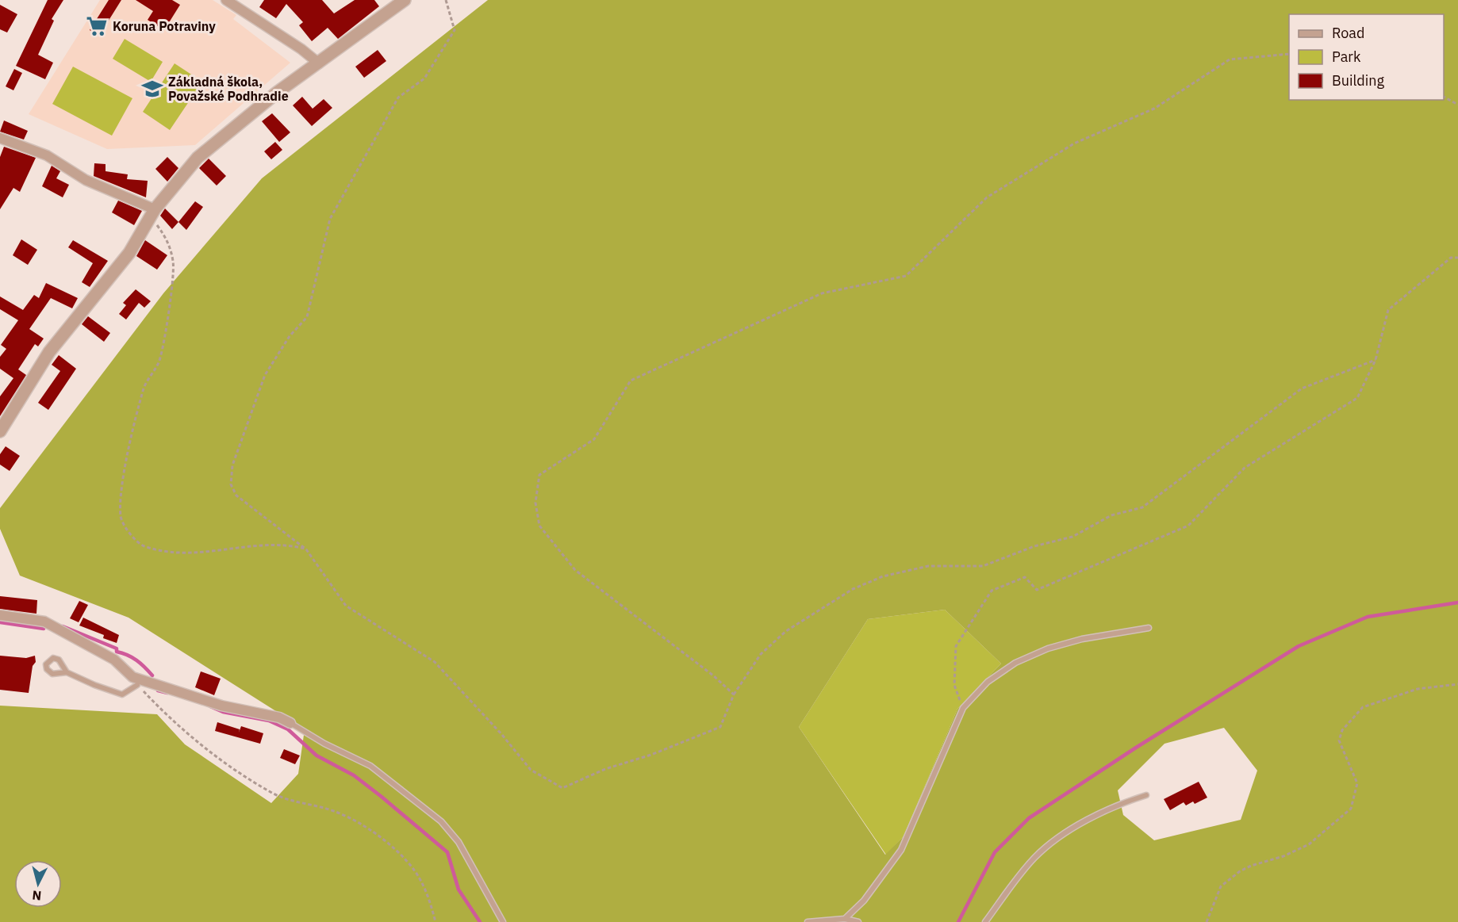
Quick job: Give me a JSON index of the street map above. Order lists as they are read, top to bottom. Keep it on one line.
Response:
{"places":{"supermarket":["Koruna Potraviny"],"school or university":["Základná škola, Považské Podhradie"]},"legend":["Road","Park","Building"],"north":"bottom"}
